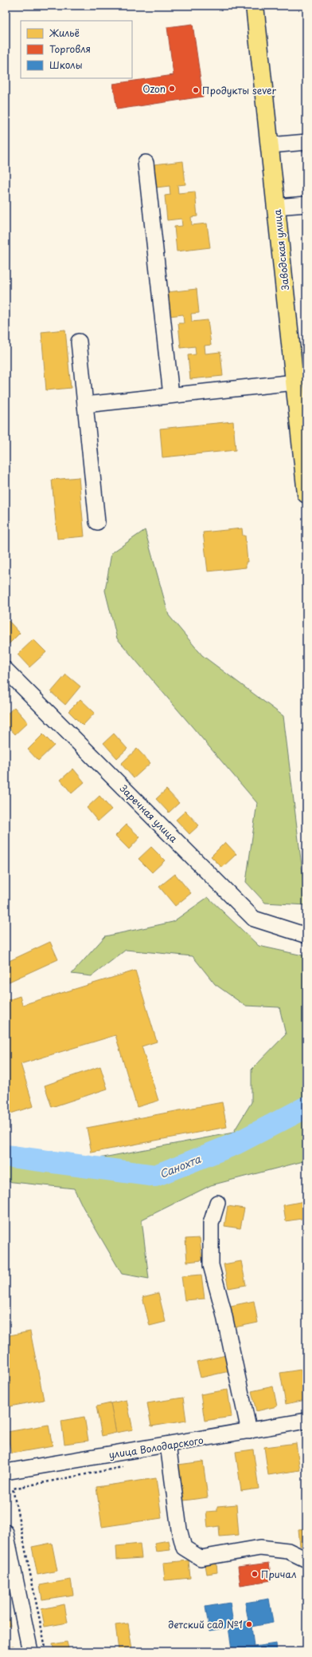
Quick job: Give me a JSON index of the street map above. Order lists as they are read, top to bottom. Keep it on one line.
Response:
{"streets":{"main road":["Заводская улица"],"street":["Заречная улица","улица Володарского"]},"water":["Санохта"],"places":["Ozon","Продукты sever","Причал","детский сад №1"],"legend":["Жильё","Торговля","Школы"]}
